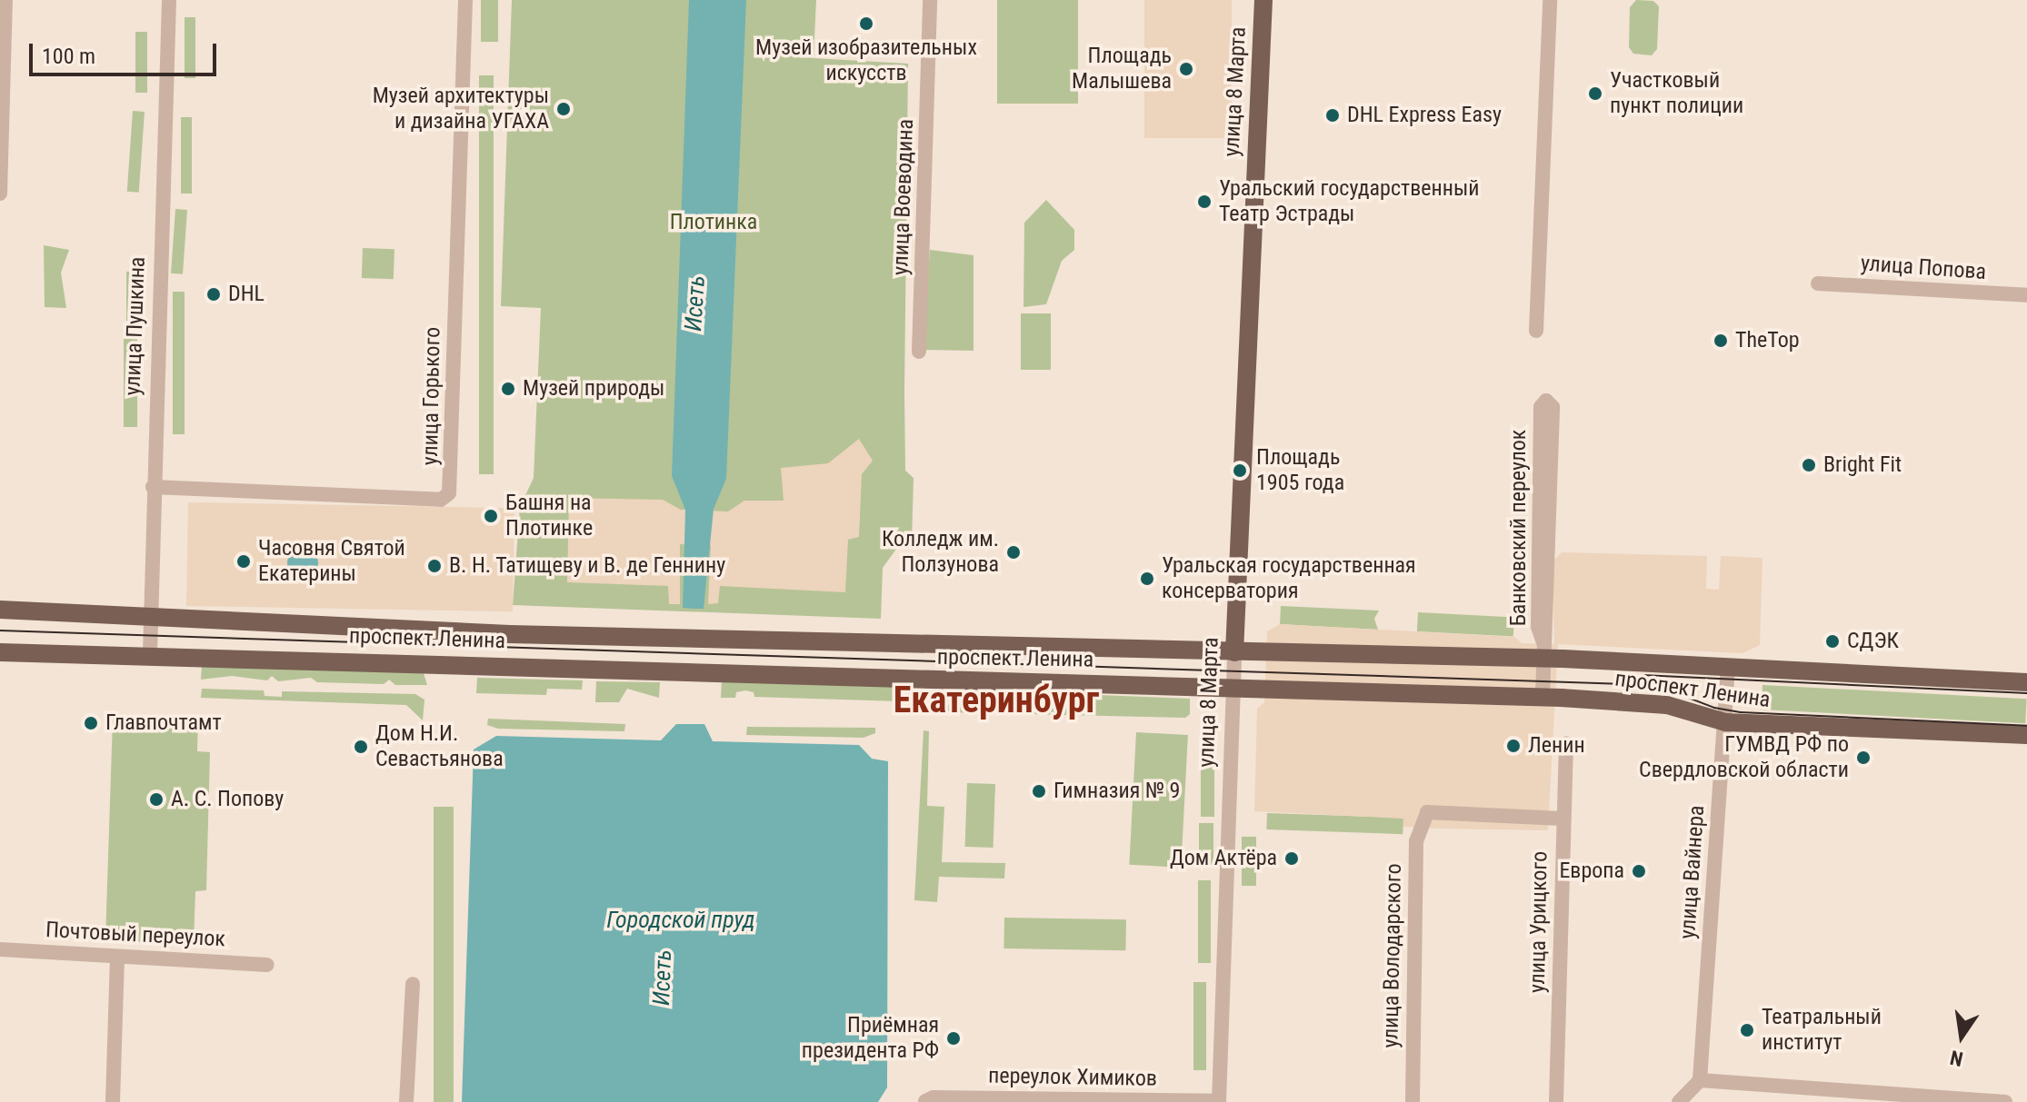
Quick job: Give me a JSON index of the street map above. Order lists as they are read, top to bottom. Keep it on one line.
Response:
{"streets":{"main road":["улица 8 Марта","проспект Ленина"],"street":["улица Воеводина","улица Попова","улица Пушкина","улица Горького","Банковский переулок","улица Вайнера","улица Урицкого","Почтовый переулок","улица Володарского","переулок Химиков"]},"crossings":[["улица 8 Марта","проспект Ленина"],["улица 8 Марта","переулок Химиков"],["улица Пушкина","улица Горького"],["улица Пушкина","проспект Ленина"],["Банковский переулок","проспект Ленина"],["проспект Ленина","улица Вайнера"],["улица Урицкого","улица Володарского"]],"districts":["Екатеринбург"],"water":["Исеть","Городской пруд"],"parks":["Плотинка"],"places":["Музей изобразительных искусств","Площадь Малышева","Участковый пункт полиции","Музей архитектуры и дизайна УГАХА","DHL Express Easy","Уральский государственный Театр Эстрады","DHL","TheTop","Музей природы","Bright Fit","Площадь 1905 года","Башня на Плотинке","Колледж им. Ползунова","Часовня Святой Екатерины","В. Н. Татищеву и В. де Геннину","Уральская государственная консерватория","СДЭК","Главпочтамт","Ленин","Дом Н.И. Севастьянова","ГУМВД РФ по Свердловской области","Гимназия № 9","А. С. Попову","Дом Актёра","Европа","Театральный институт","Приёмная президента РФ"],"scale_bar":"100 m","north":"bottom"}
